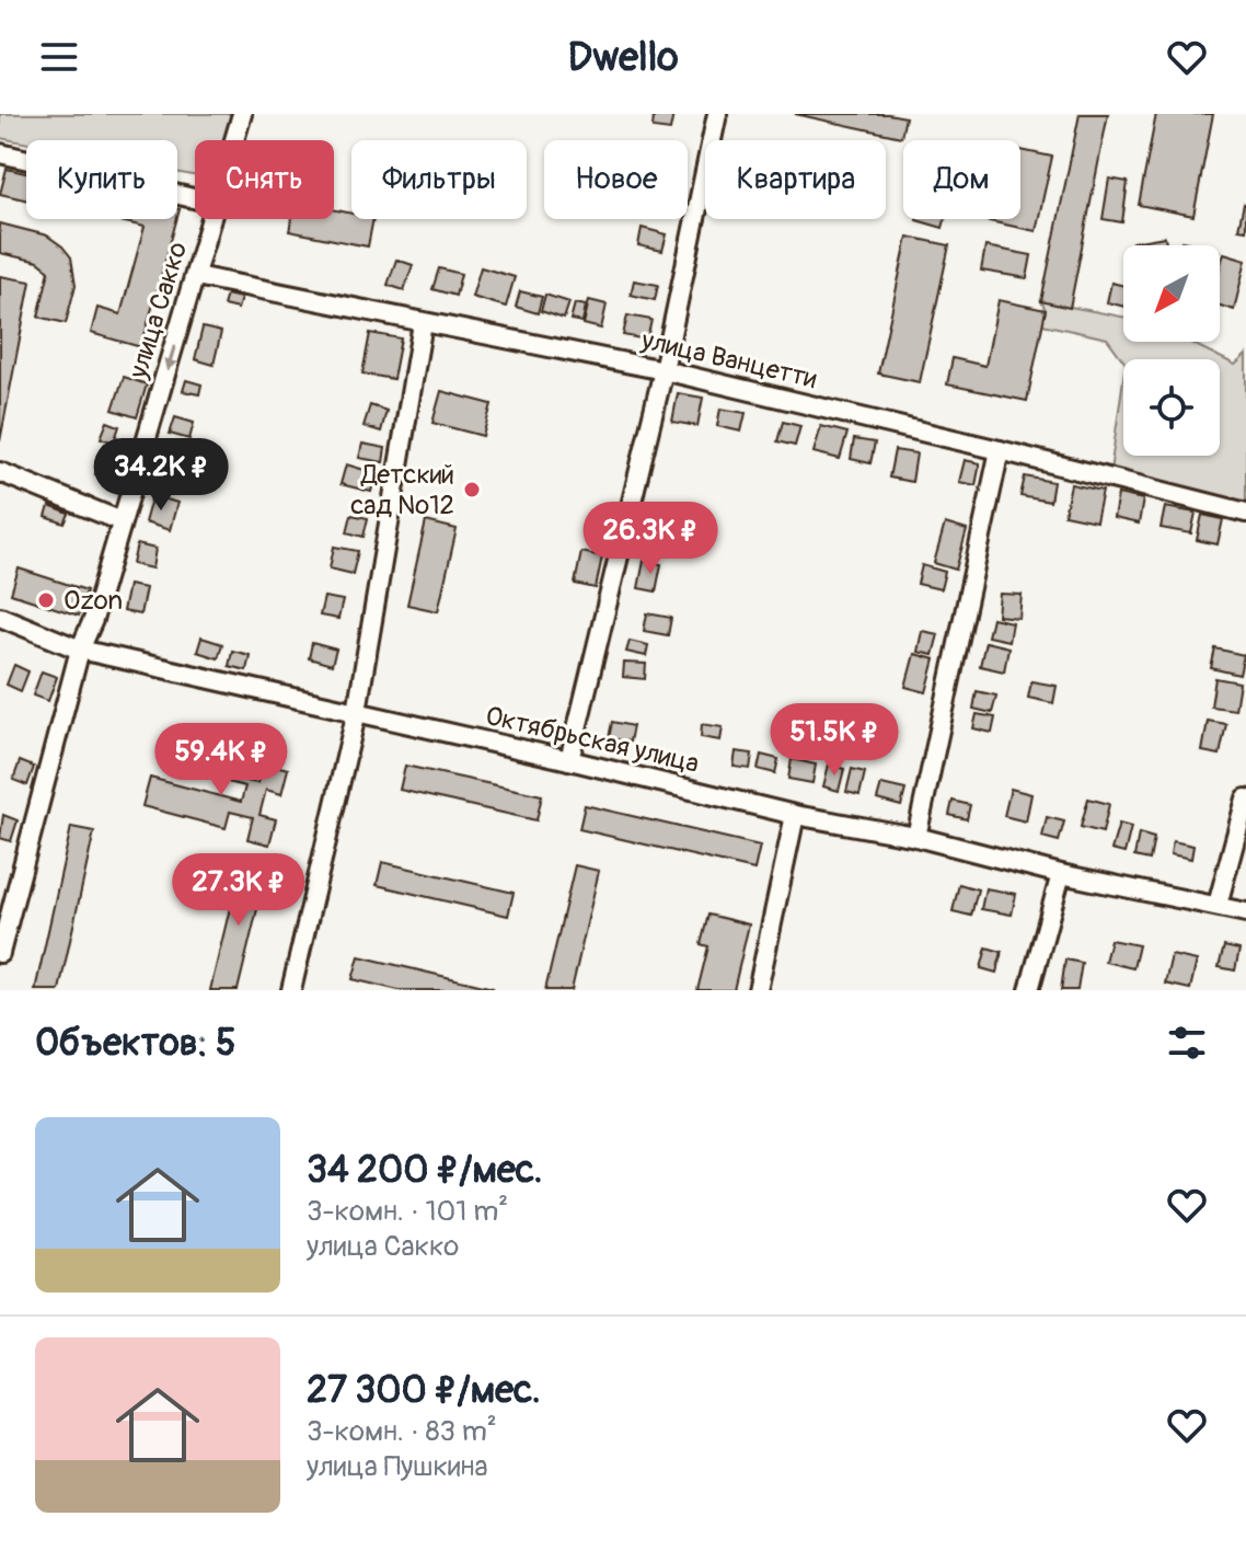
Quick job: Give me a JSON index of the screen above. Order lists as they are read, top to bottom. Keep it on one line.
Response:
{"streets":{"street":["улица Сакко","улица Ванцетти","Октябрьская улица"]},"crossings":[["улица Сакко","улица Ванцетти"],["улица Сакко","Октябрьская улица"]],"places":["Детский сад №12","Ozon"],"north":"bottom left","page":{"header":"Dwello","chip":["Купить","Снять","Фильтры","Новое","Квартира","Дом"],"price":["34.2K ₽","26.3K ₽","51.5K ₽","59.4K ₽","27.3K ₽"],"heading":"Объектов: 5","list":[{"name":"34 200 ₽/мес.","note":"3-комн. · 101 m² · улица Сакко"},{"name":"27 300 ₽/мес.","note":"3-комн. · 83 m² · улица Пушкина"}]}}
